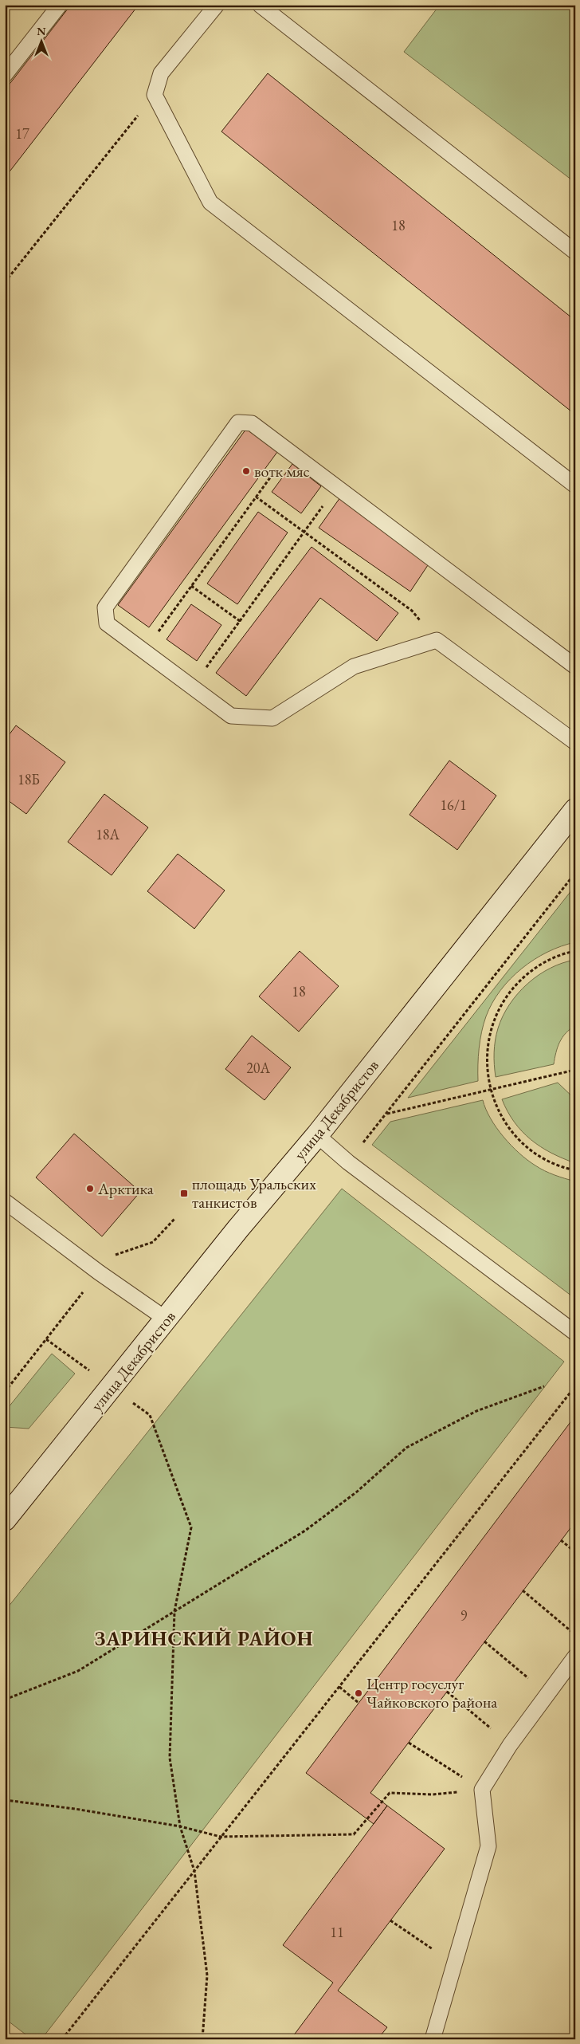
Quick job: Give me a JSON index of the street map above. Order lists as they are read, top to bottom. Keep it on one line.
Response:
{"streets":{"street":["улица Декабристов"]},"districts":["ЗАРИНСКИЙ РАЙОН"],"places":{"other":["вотк мяс","Арктика","Центр госуслуг Чайковского района"],"transit":["площадь Уральских танкистов"]},"house_numbers":["17","18","18Б","16/1","18А","18","20А","9","11"],"north":"top"}
